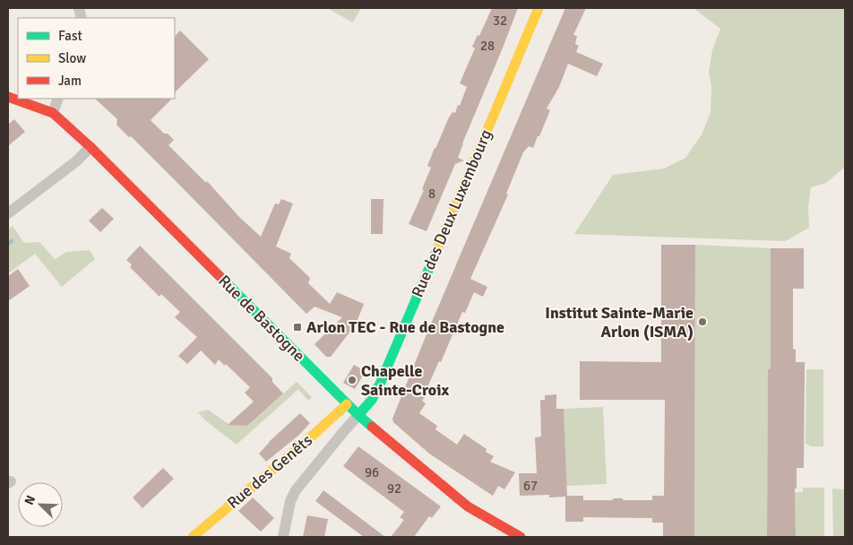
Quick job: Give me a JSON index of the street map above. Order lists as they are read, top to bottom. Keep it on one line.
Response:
{"streets":{"main road":["Rue des Deux Luxembourg","Rue de Bastogne","Rue des Genêts"]},"crossings":[["Rue des Deux Luxembourg","Rue de Bastogne"],["Rue de Bastogne","Rue des Genêts"]],"places":{"other":["Institut Sainte-Marie Arlon (ISMA)","Chapelle Sainte-Croix"],"transit":["Arlon TEC - Rue de Bastogne"]},"house_numbers":["32","28","8","96","67","92"],"legend":["Fast","Slow","Jam"],"north":"top left"}
